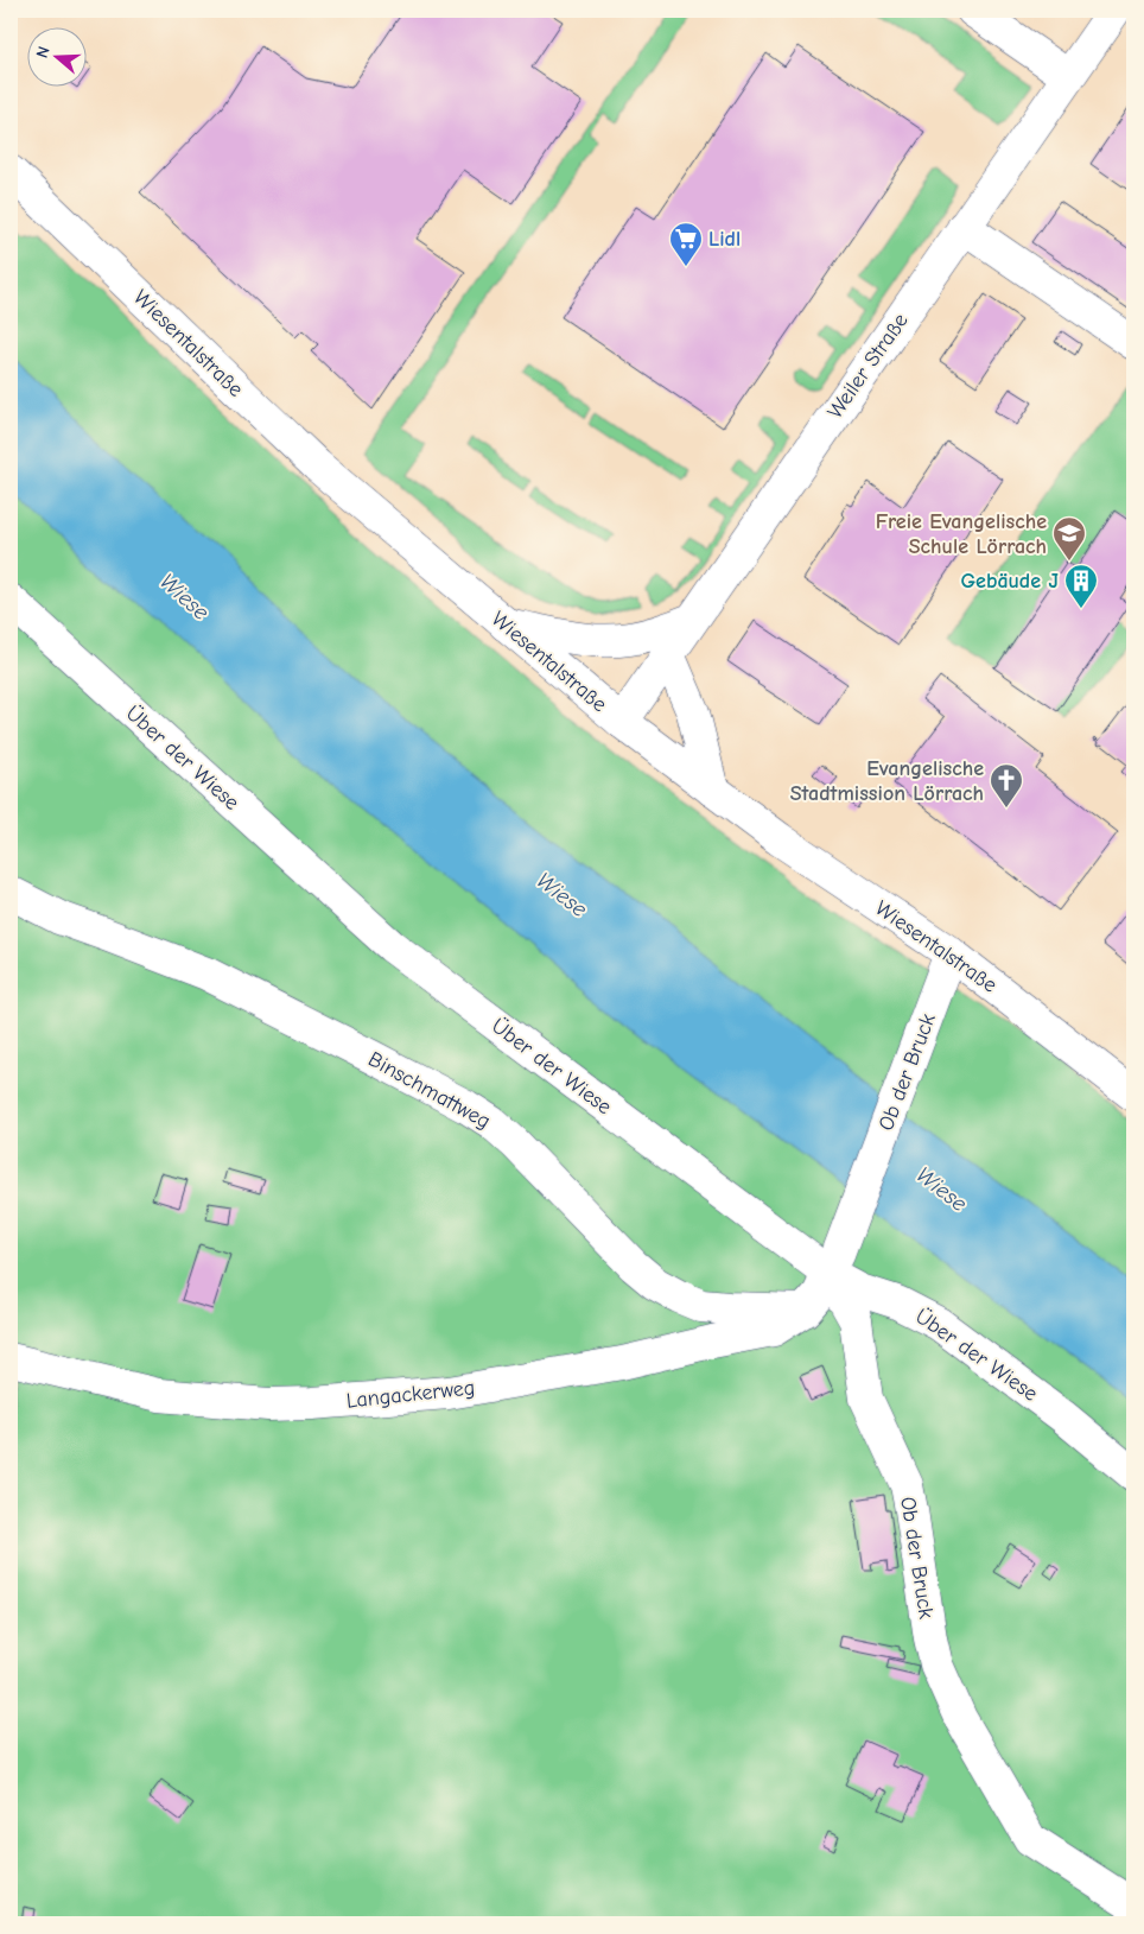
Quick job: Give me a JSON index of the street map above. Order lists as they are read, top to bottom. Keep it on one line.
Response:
{"streets":{"street":["Wiesentalstraße","Weiler Straße","Über der Wiese","Ob der Bruck","Binschmattweg","Langackerweg"]},"crossings":[["Wiesentalstraße","Weiler Straße"],["Wiesentalstraße","Ob der Bruck"],["Über der Wiese","Ob der Bruck"],["Binschmattweg","Langackerweg"]],"water":["Wiese"],"places":{"supermarket":["Lidl"],"school or university":["Freie Evangelische Schule Lörrach"],"building":["Gebäude J"],"church":["Evangelische Stadtmission Lörrach"]},"north":"left"}
